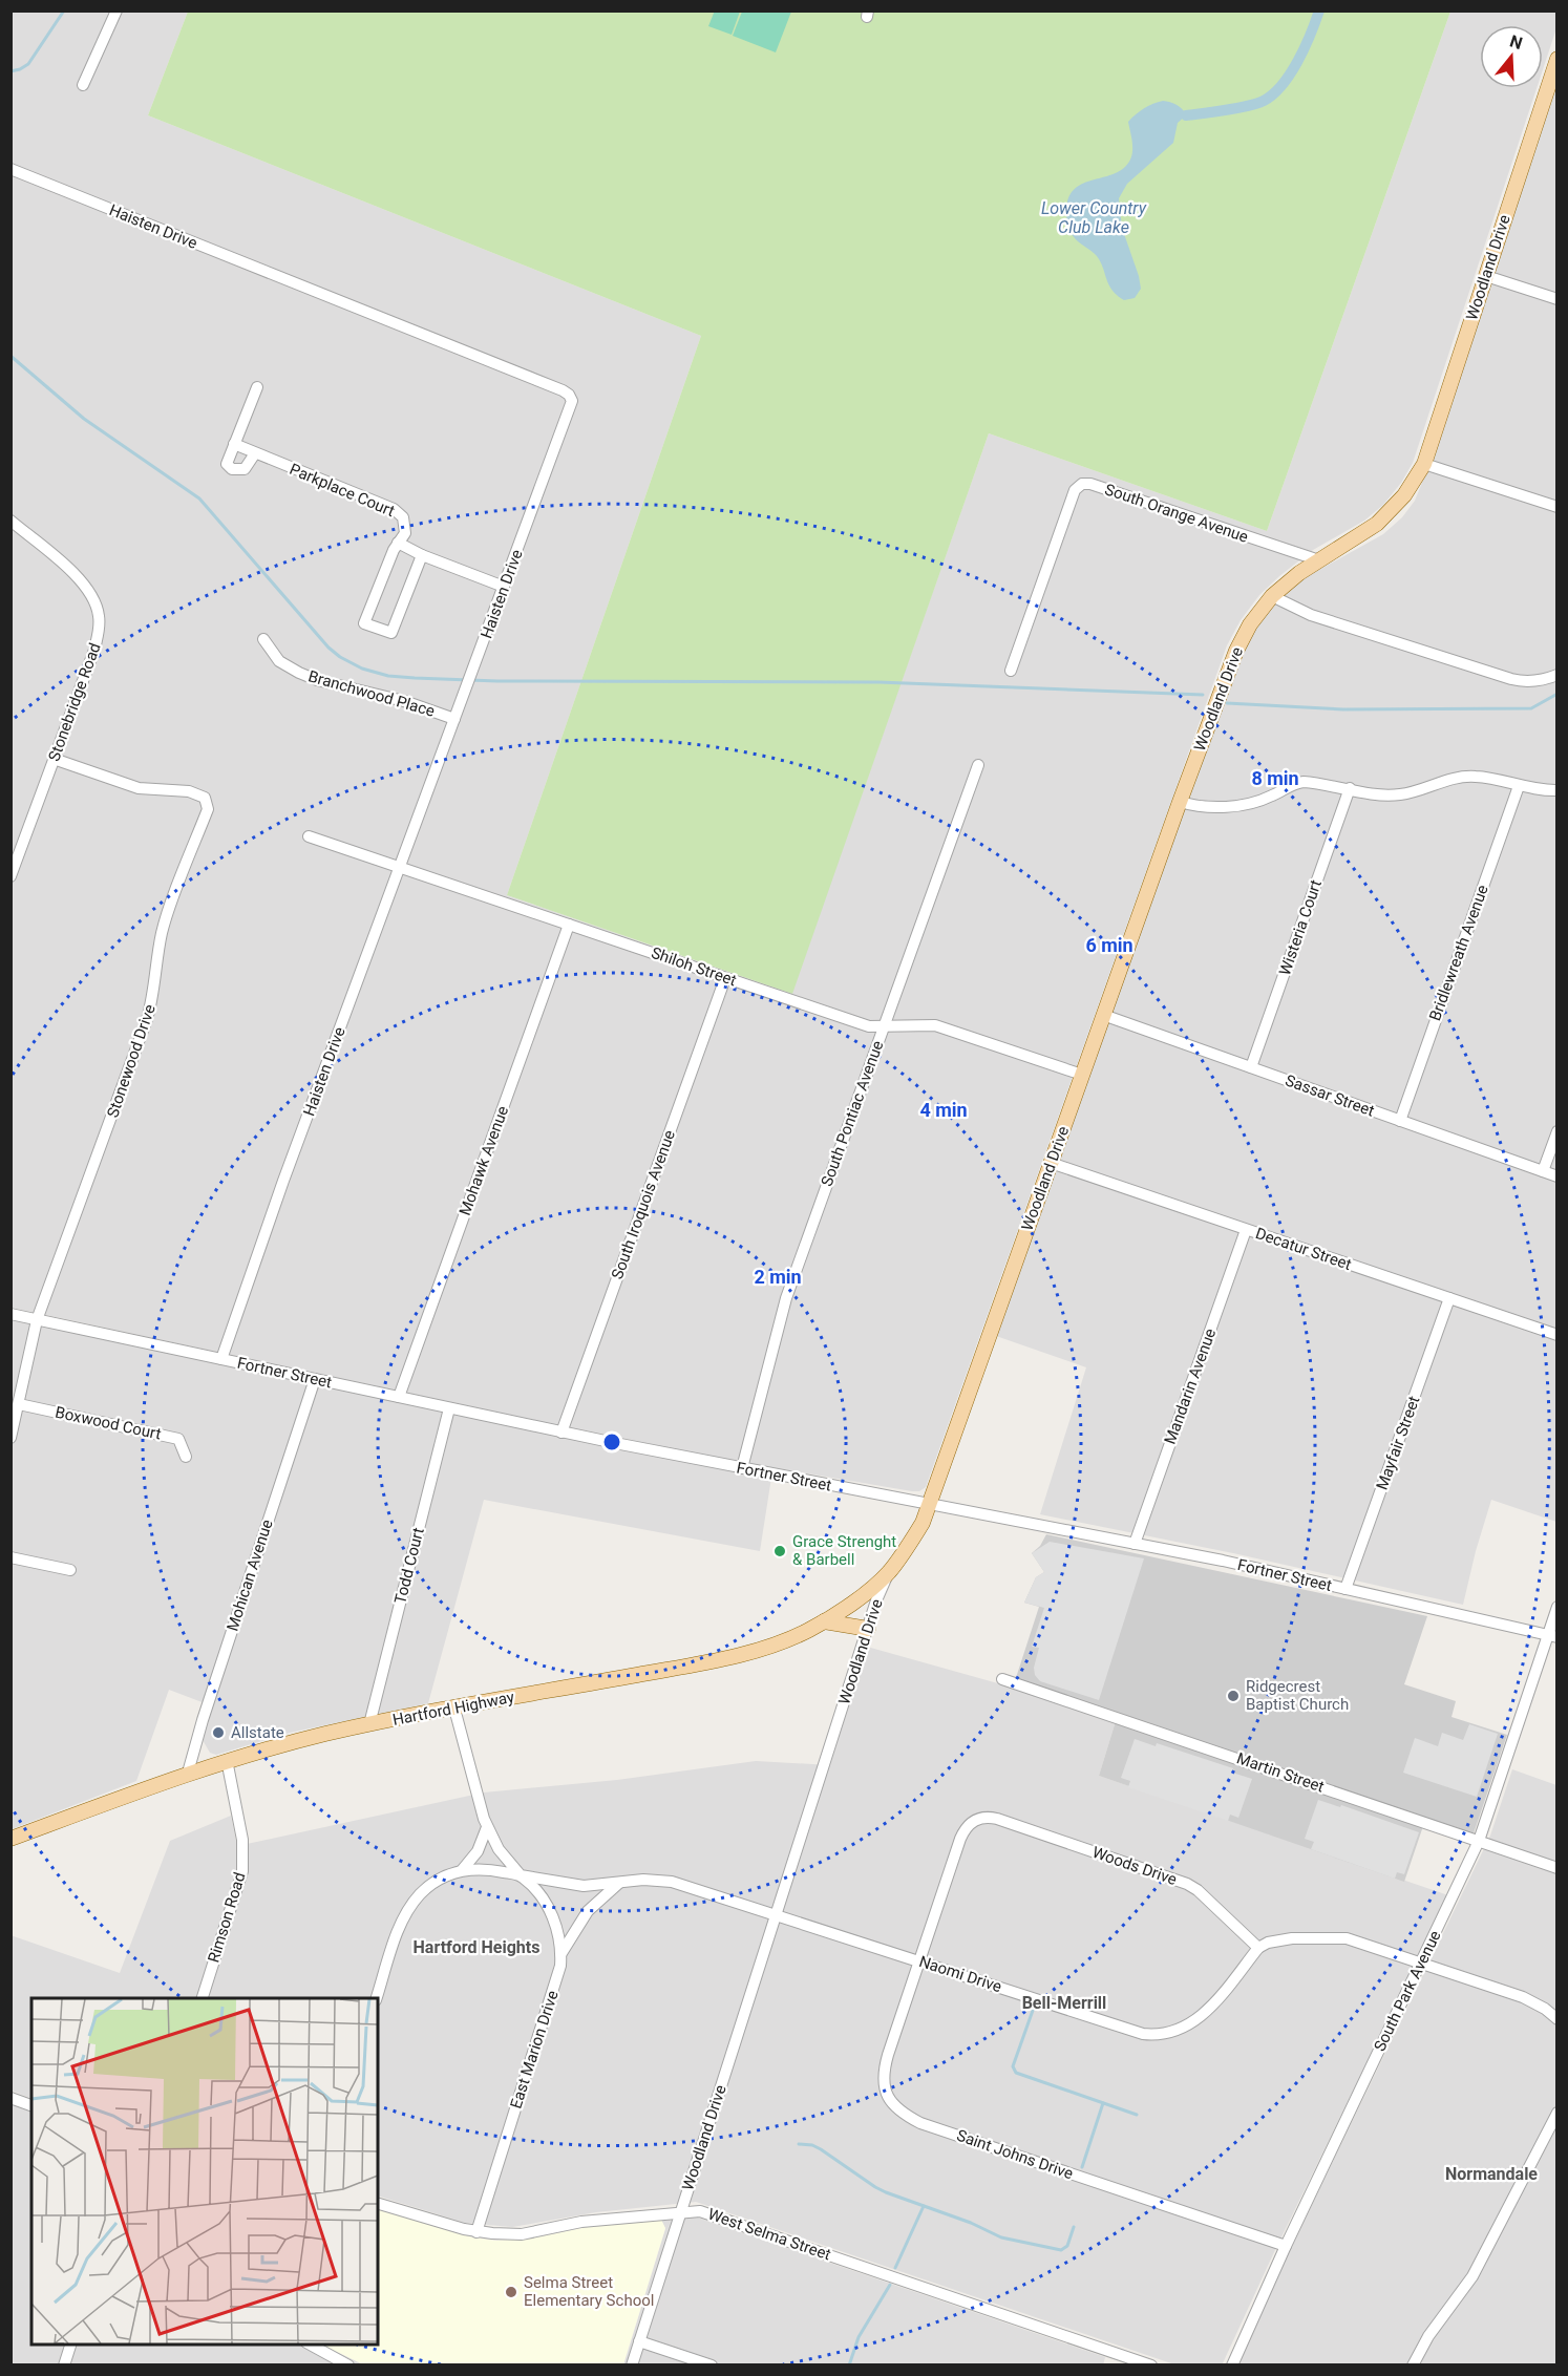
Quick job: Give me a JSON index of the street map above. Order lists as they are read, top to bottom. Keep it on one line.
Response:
{"streets":{"main road":["Woodland Drive","Hartford Highway"],"street":["Haisten Drive","Parkplace Court","South Orange Avenue","Branchwood Place","Stonebridge Road","Wisteria Court","Bridlewreath Avenue","Shiloh Street","Stonewood Drive","Sassar Street","South Pontiac Avenue","Mohawk Avenue","South Iroquois Avenue","Decatur Street","Fortner Street","Mandarin Avenue","Boxwood Court","Mayfair Street","Todd Court","Mohican Avenue","Martin Street","Woods Drive","Rimson Road","Naomi Drive","South Park Avenue","East Marion Drive","Saint Johns Drive","West Selma Street"]},"crossings":[["Haisten Drive","Parkplace Court"],["Haisten Drive","Branchwood Place"],["Haisten Drive","Shiloh Street"],["Haisten Drive","Fortner Street"],["Woodland Drive","South Orange Avenue"],["Woodland Drive","Shiloh Street"],["Woodland Drive","Sassar Street"],["Woodland Drive","Decatur Street"],["Woodland Drive","Fortner Street"],["Woodland Drive","Hartford Highway"],["Woodland Drive","Naomi Drive"],["Woodland Drive","West Selma Street"],["Stonebridge Road","Stonewood Drive"],["Wisteria Court","Sassar Street"],["Bridlewreath Avenue","Sassar Street"],["Shiloh Street","South Pontiac Avenue"],["Shiloh Street","Mohawk Avenue"],["Shiloh Street","South Iroquois Avenue"],["Stonewood Drive","Fortner Street"],["Stonewood Drive","Boxwood Court"],["South Pontiac Avenue","Fortner Street"],["Mohawk Avenue","Fortner Street"],["South Iroquois Avenue","Fortner Street"],["Decatur Street","Mandarin Avenue"],["Decatur Street","Mayfair Street"],["Fortner Street","Mandarin Avenue"],["Fortner Street","Mayfair Street"],["Fortner Street","Todd Court"],["Fortner Street","Mohican Avenue"],["Fortner Street","South Park Avenue"],["Todd Court","Hartford Highway"],["Mohican Avenue","Hartford Highway"],["Hartford Highway","Rimson Road"],["Hartford Highway","East Marion Drive"],["Martin Street","South Park Avenue"],["Woods Drive","Naomi Drive"],["Woods Drive","Saint Johns Drive"],["Naomi Drive","East Marion Drive"],["Naomi Drive","Saint Johns Drive"],["South Park Avenue","Saint Johns Drive"],["East Marion Drive","West Selma Street"]],"districts":["Hartford Heights","Bell-Merrill","Normandale"],"water":["Lower Country Club Lake"],"places":["Grace Strenght & Barbell","Ridgecrest Baptist Church","Allstate","Selma Street Elementary School"],"north":"top","rings":["8 min","6 min","4 min","2 min"]}
